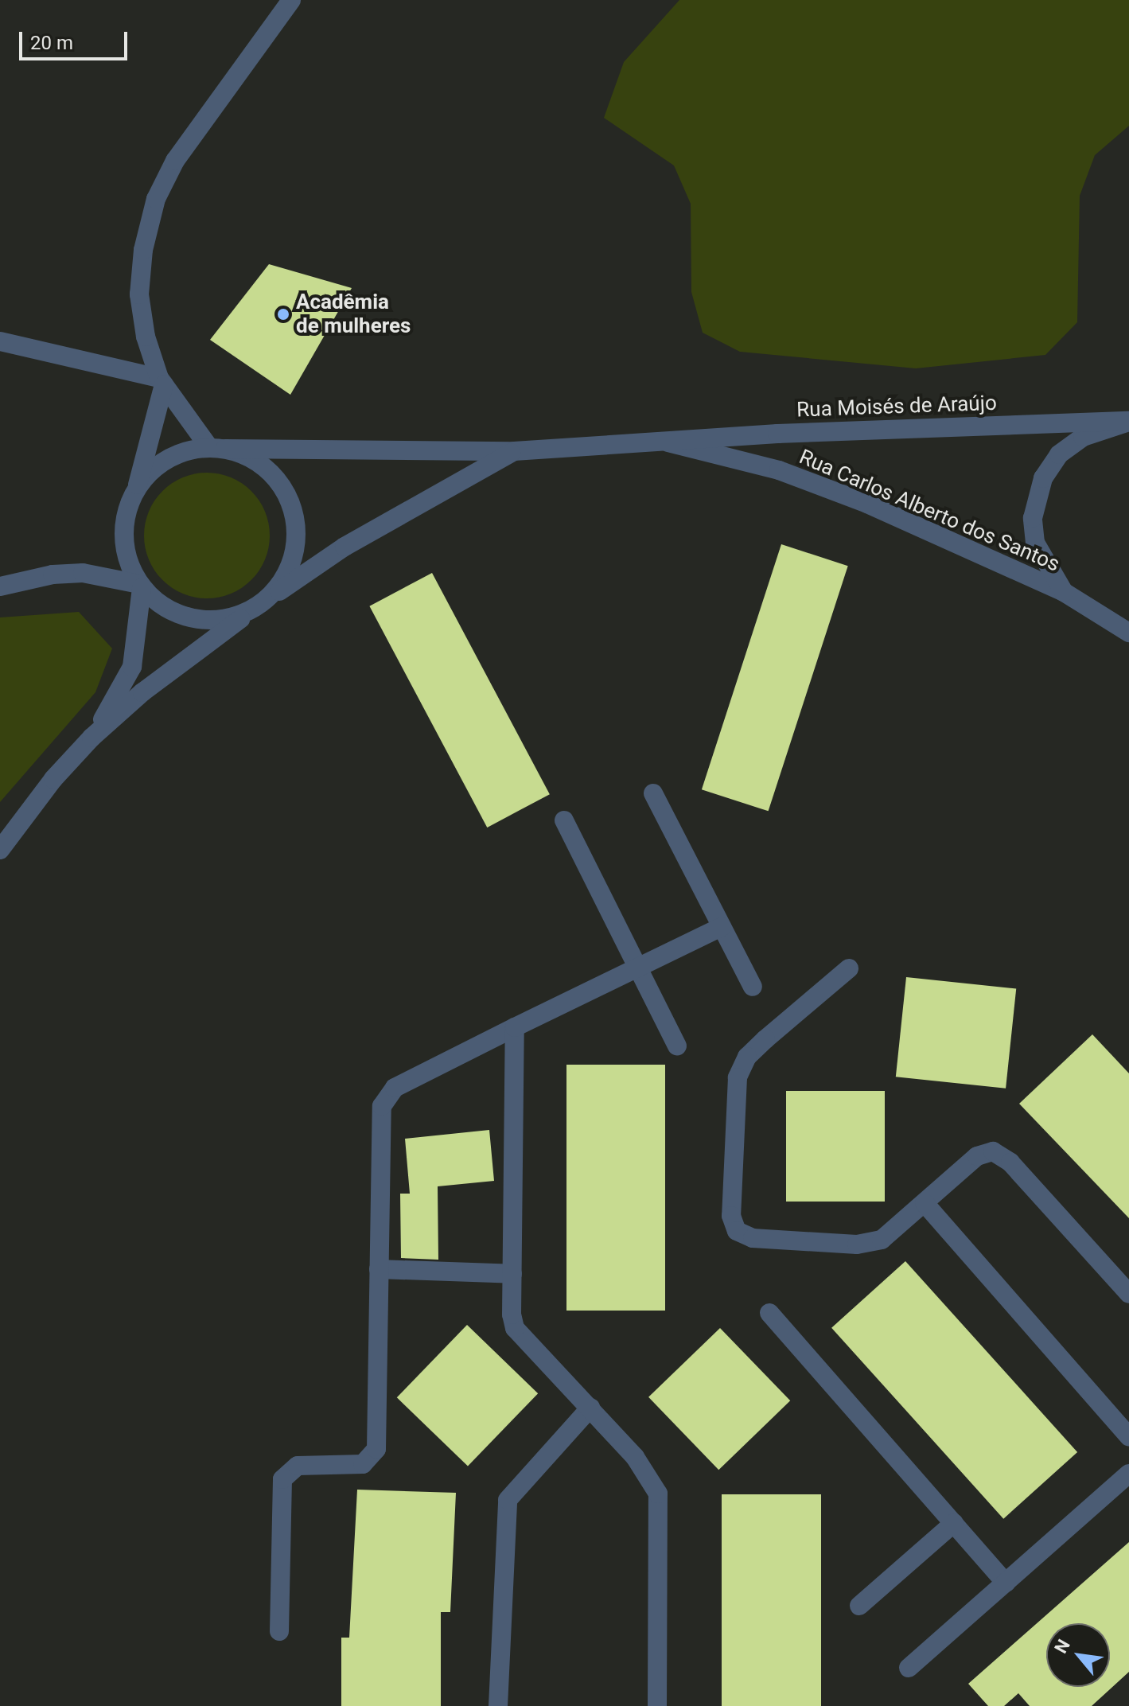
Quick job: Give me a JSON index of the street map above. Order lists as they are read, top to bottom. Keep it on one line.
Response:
{"streets":{"street":["Rua Moisés de Araújo","Rua Carlos Alberto dos Santos"]},"crossings":[["Rua Moisés de Araújo","Rua Carlos Alberto dos Santos"]],"places":["Acadêmia de mulheres"],"scale_bar":"20 m","north":"top left"}
